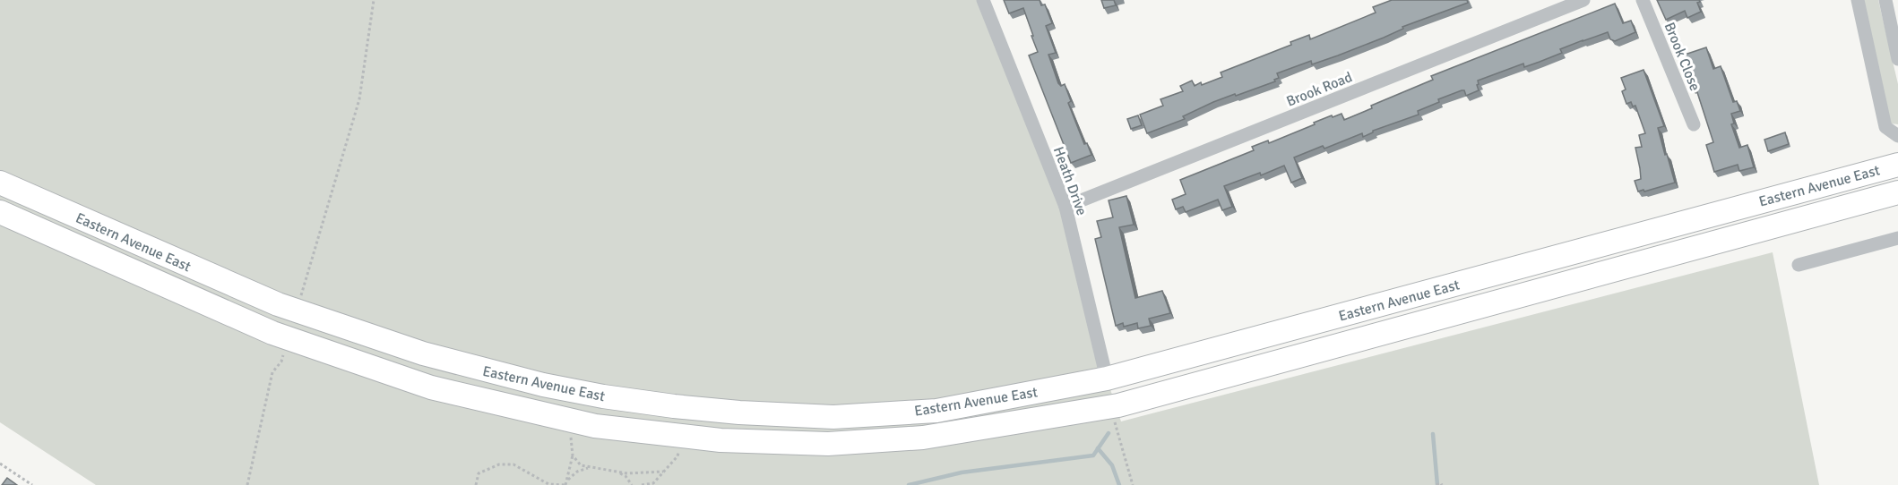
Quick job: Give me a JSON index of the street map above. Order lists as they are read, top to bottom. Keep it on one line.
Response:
{"streets":{"highway":["Eastern Avenue East"],"street":["Brook Close","Brook Road","Heath Drive"]},"crossings":[["Brook Road","Heath Drive"],["Heath Drive","Eastern Avenue East"]]}
